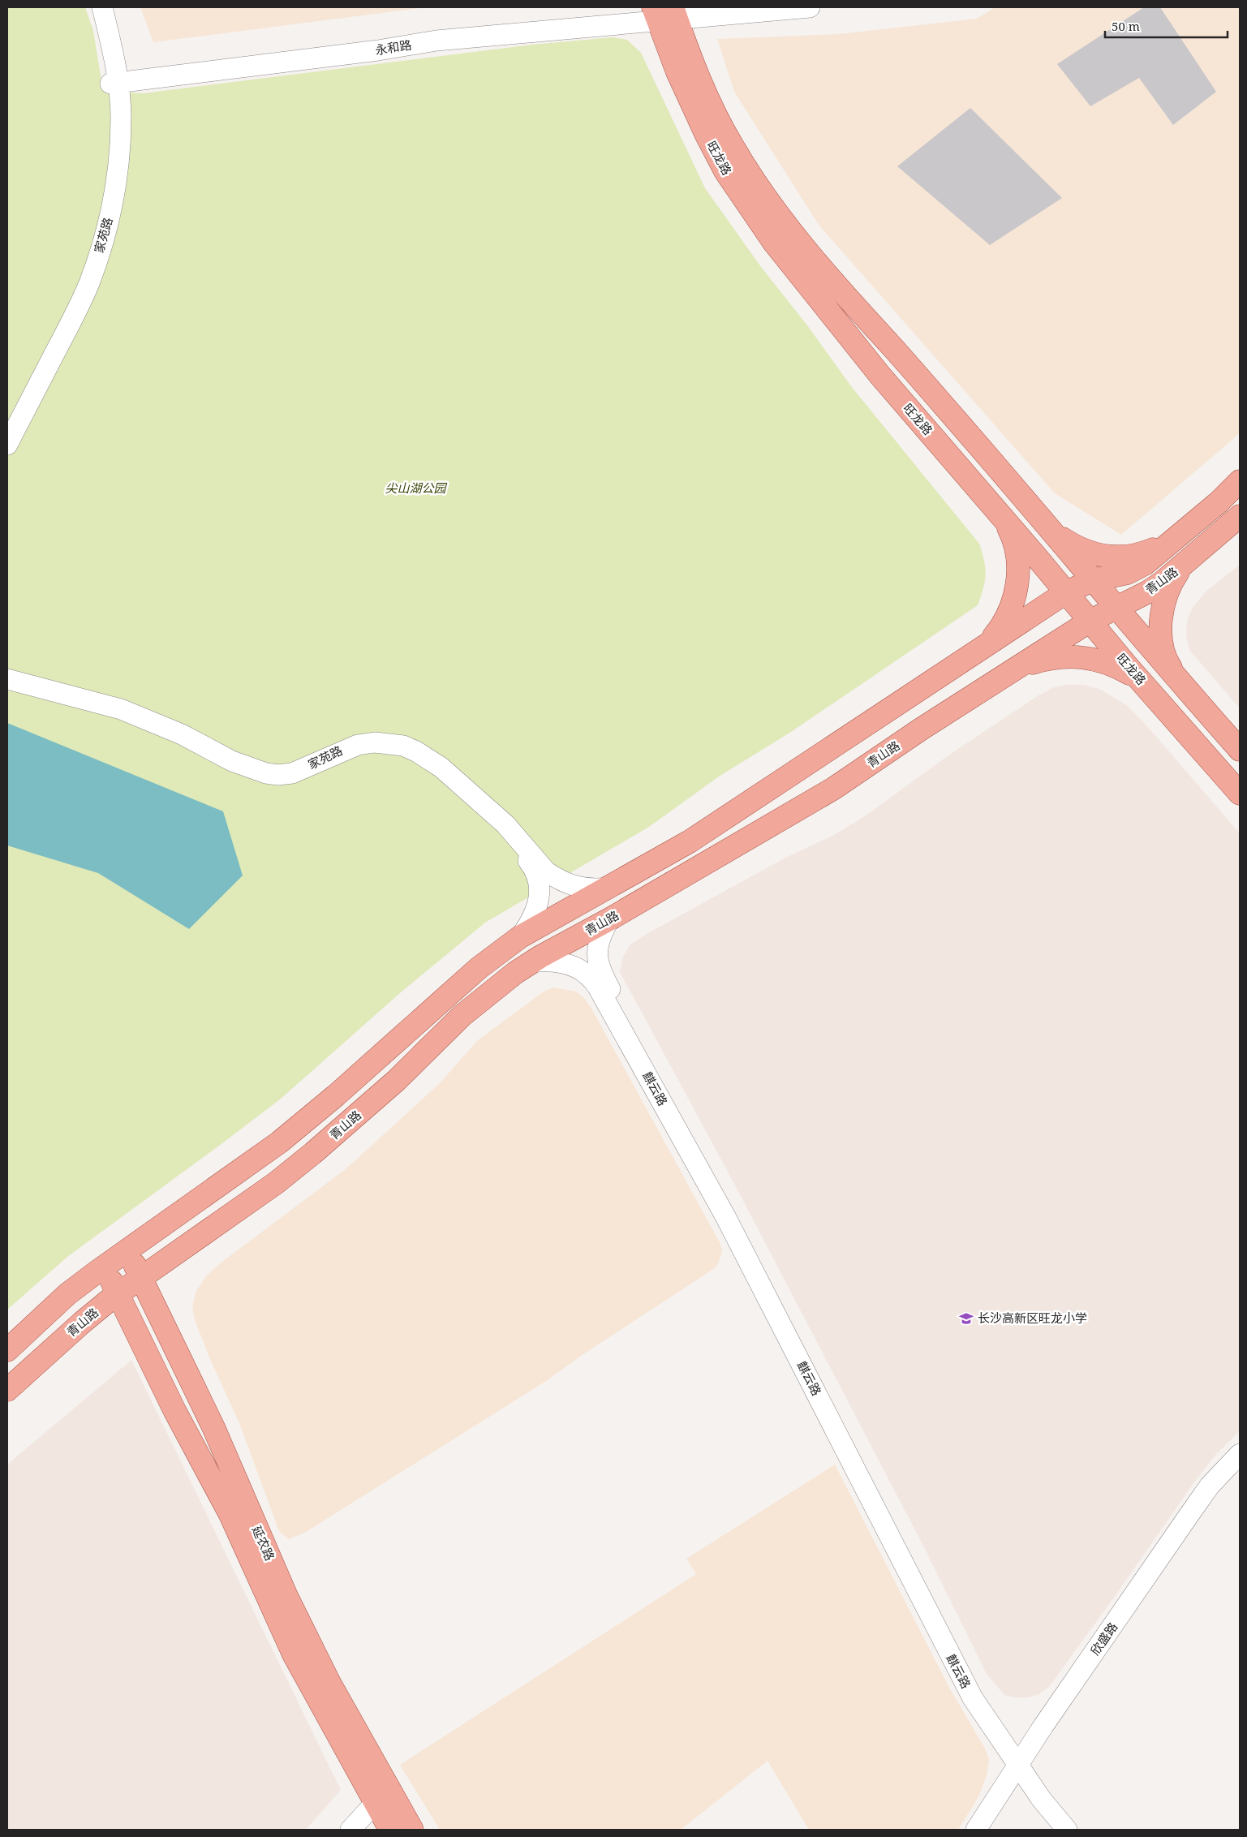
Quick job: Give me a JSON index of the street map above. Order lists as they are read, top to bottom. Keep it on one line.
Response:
{"streets":{"main road":["旺龙路","青山路","延农路"],"street":["永和路","家苑路","麒云路","欣盛路"]},"crossings":[["永和路","旺龙路"],["永和路","家苑路"],["旺龙路","青山路"],["家苑路","青山路"],["青山路","麒云路"],["青山路","延农路"],["麒云路","欣盛路"]],"parks":["尖山湖公园"],"places":{"school or university":["长沙高新区旺龙小学"]},"scale_bar":"50 m"}
